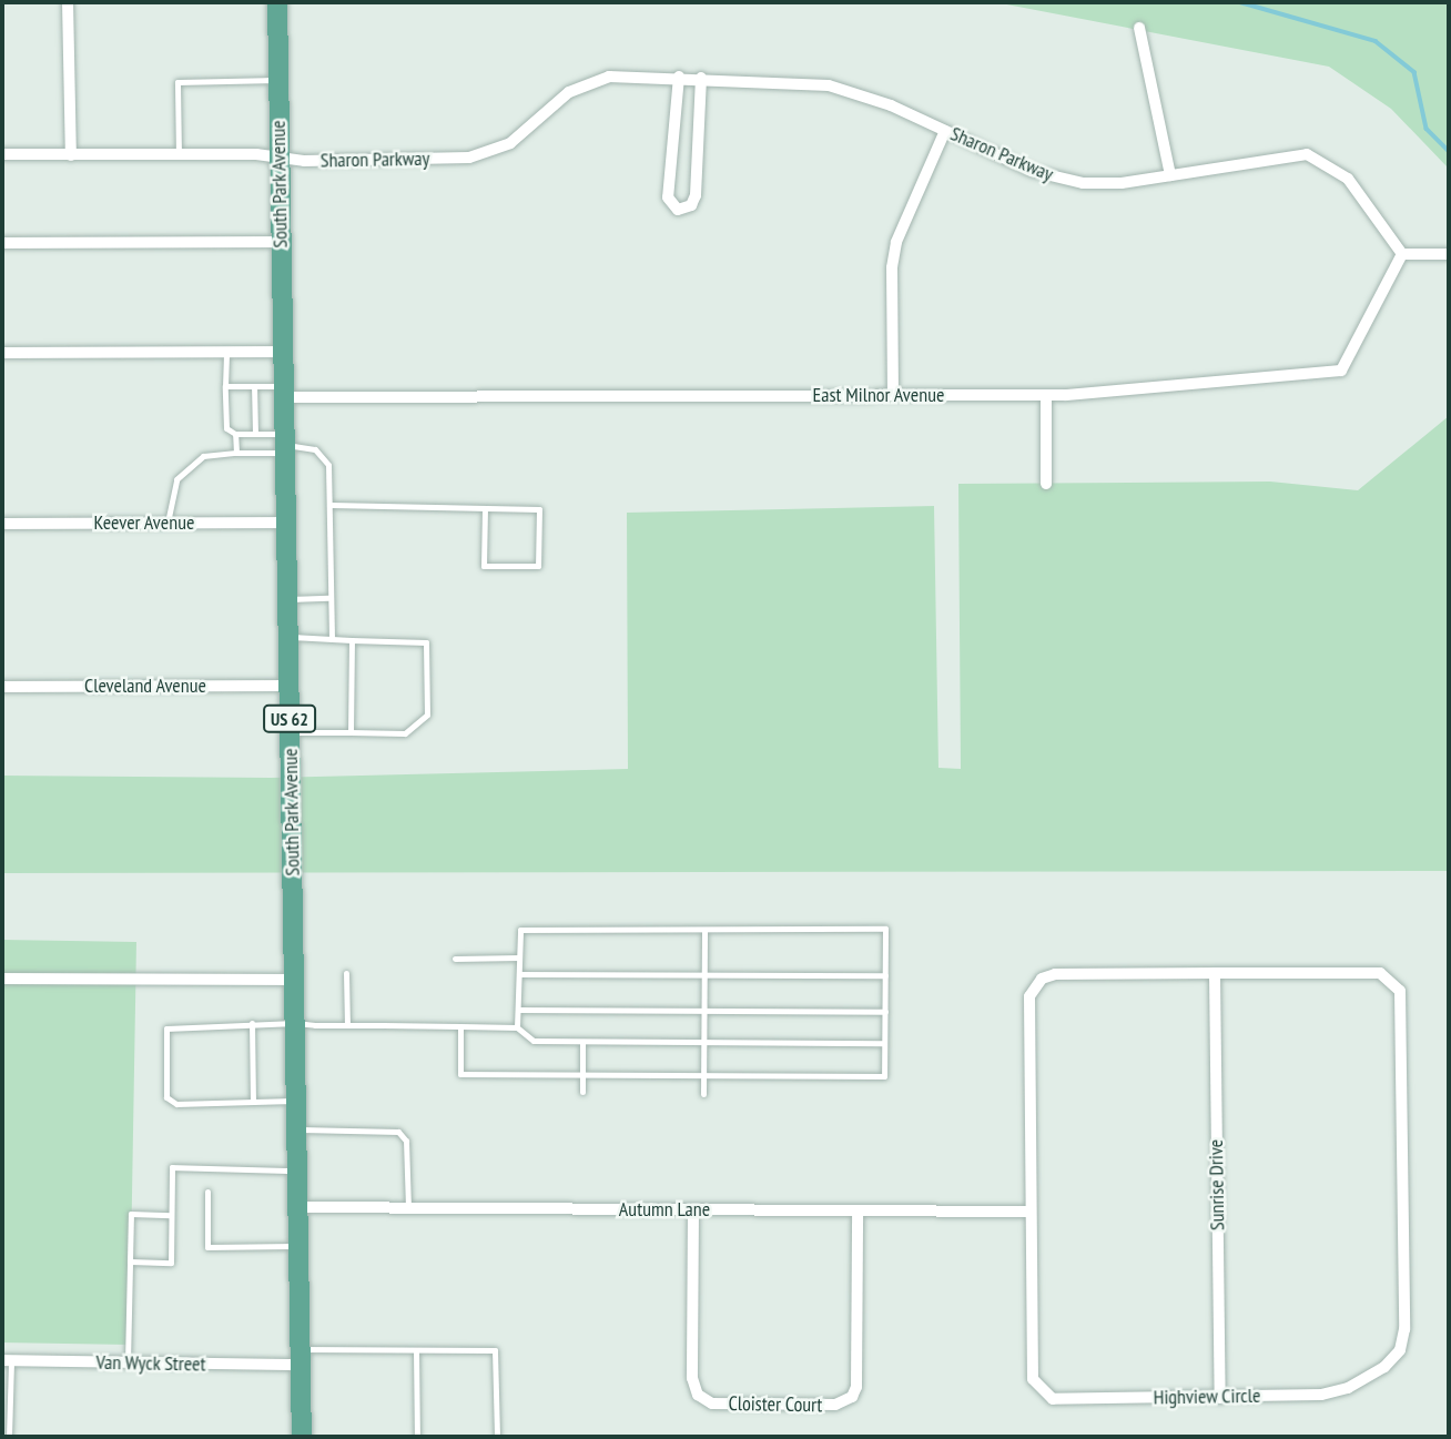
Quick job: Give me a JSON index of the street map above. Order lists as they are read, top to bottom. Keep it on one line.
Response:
{"streets":{"main road":["South Park Avenue","US 62"],"street":["Sharon Parkway","East Milnor Avenue","Keever Avenue","Cleveland Avenue","Sunrise Drive","Autumn Lane","Van Wyck Street","Highview Circle","Cloister Court"]},"crossings":[["Sharon Parkway","South Park Avenue"],["Sharon Parkway","East Milnor Avenue"],["South Park Avenue","East Milnor Avenue"],["South Park Avenue","Keever Avenue"],["South Park Avenue","Cleveland Avenue"],["South Park Avenue","Autumn Lane"],["South Park Avenue","Van Wyck Street"],["Sunrise Drive","Highview Circle"],["Autumn Lane","Highview Circle"],["Autumn Lane","Cloister Court"]]}
